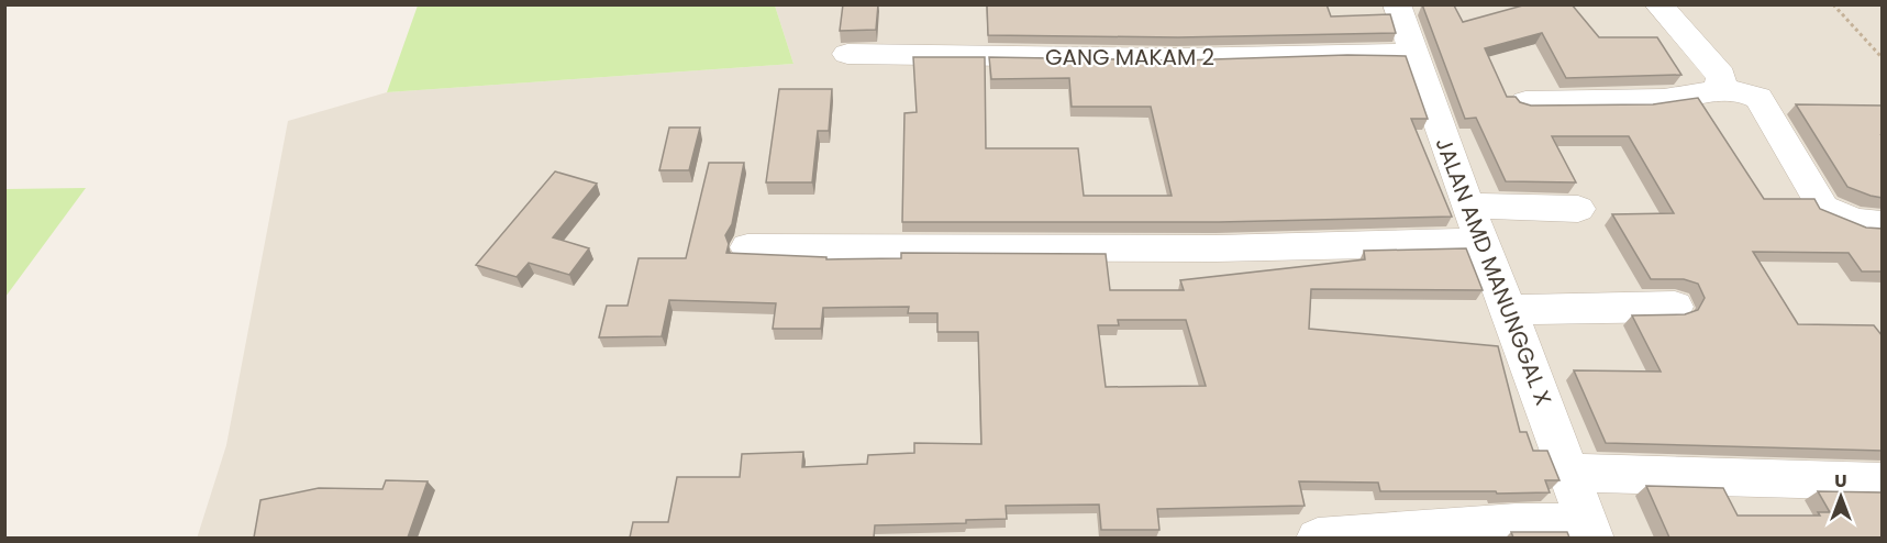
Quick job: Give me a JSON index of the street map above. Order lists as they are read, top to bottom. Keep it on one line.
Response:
{"streets":{"street":["GANG MAKAM 2","JALAN AMD MANUNGGAL X"]},"crossings":[["GANG MAKAM 2","JALAN AMD MANUNGGAL X"]],"north":"top"}
